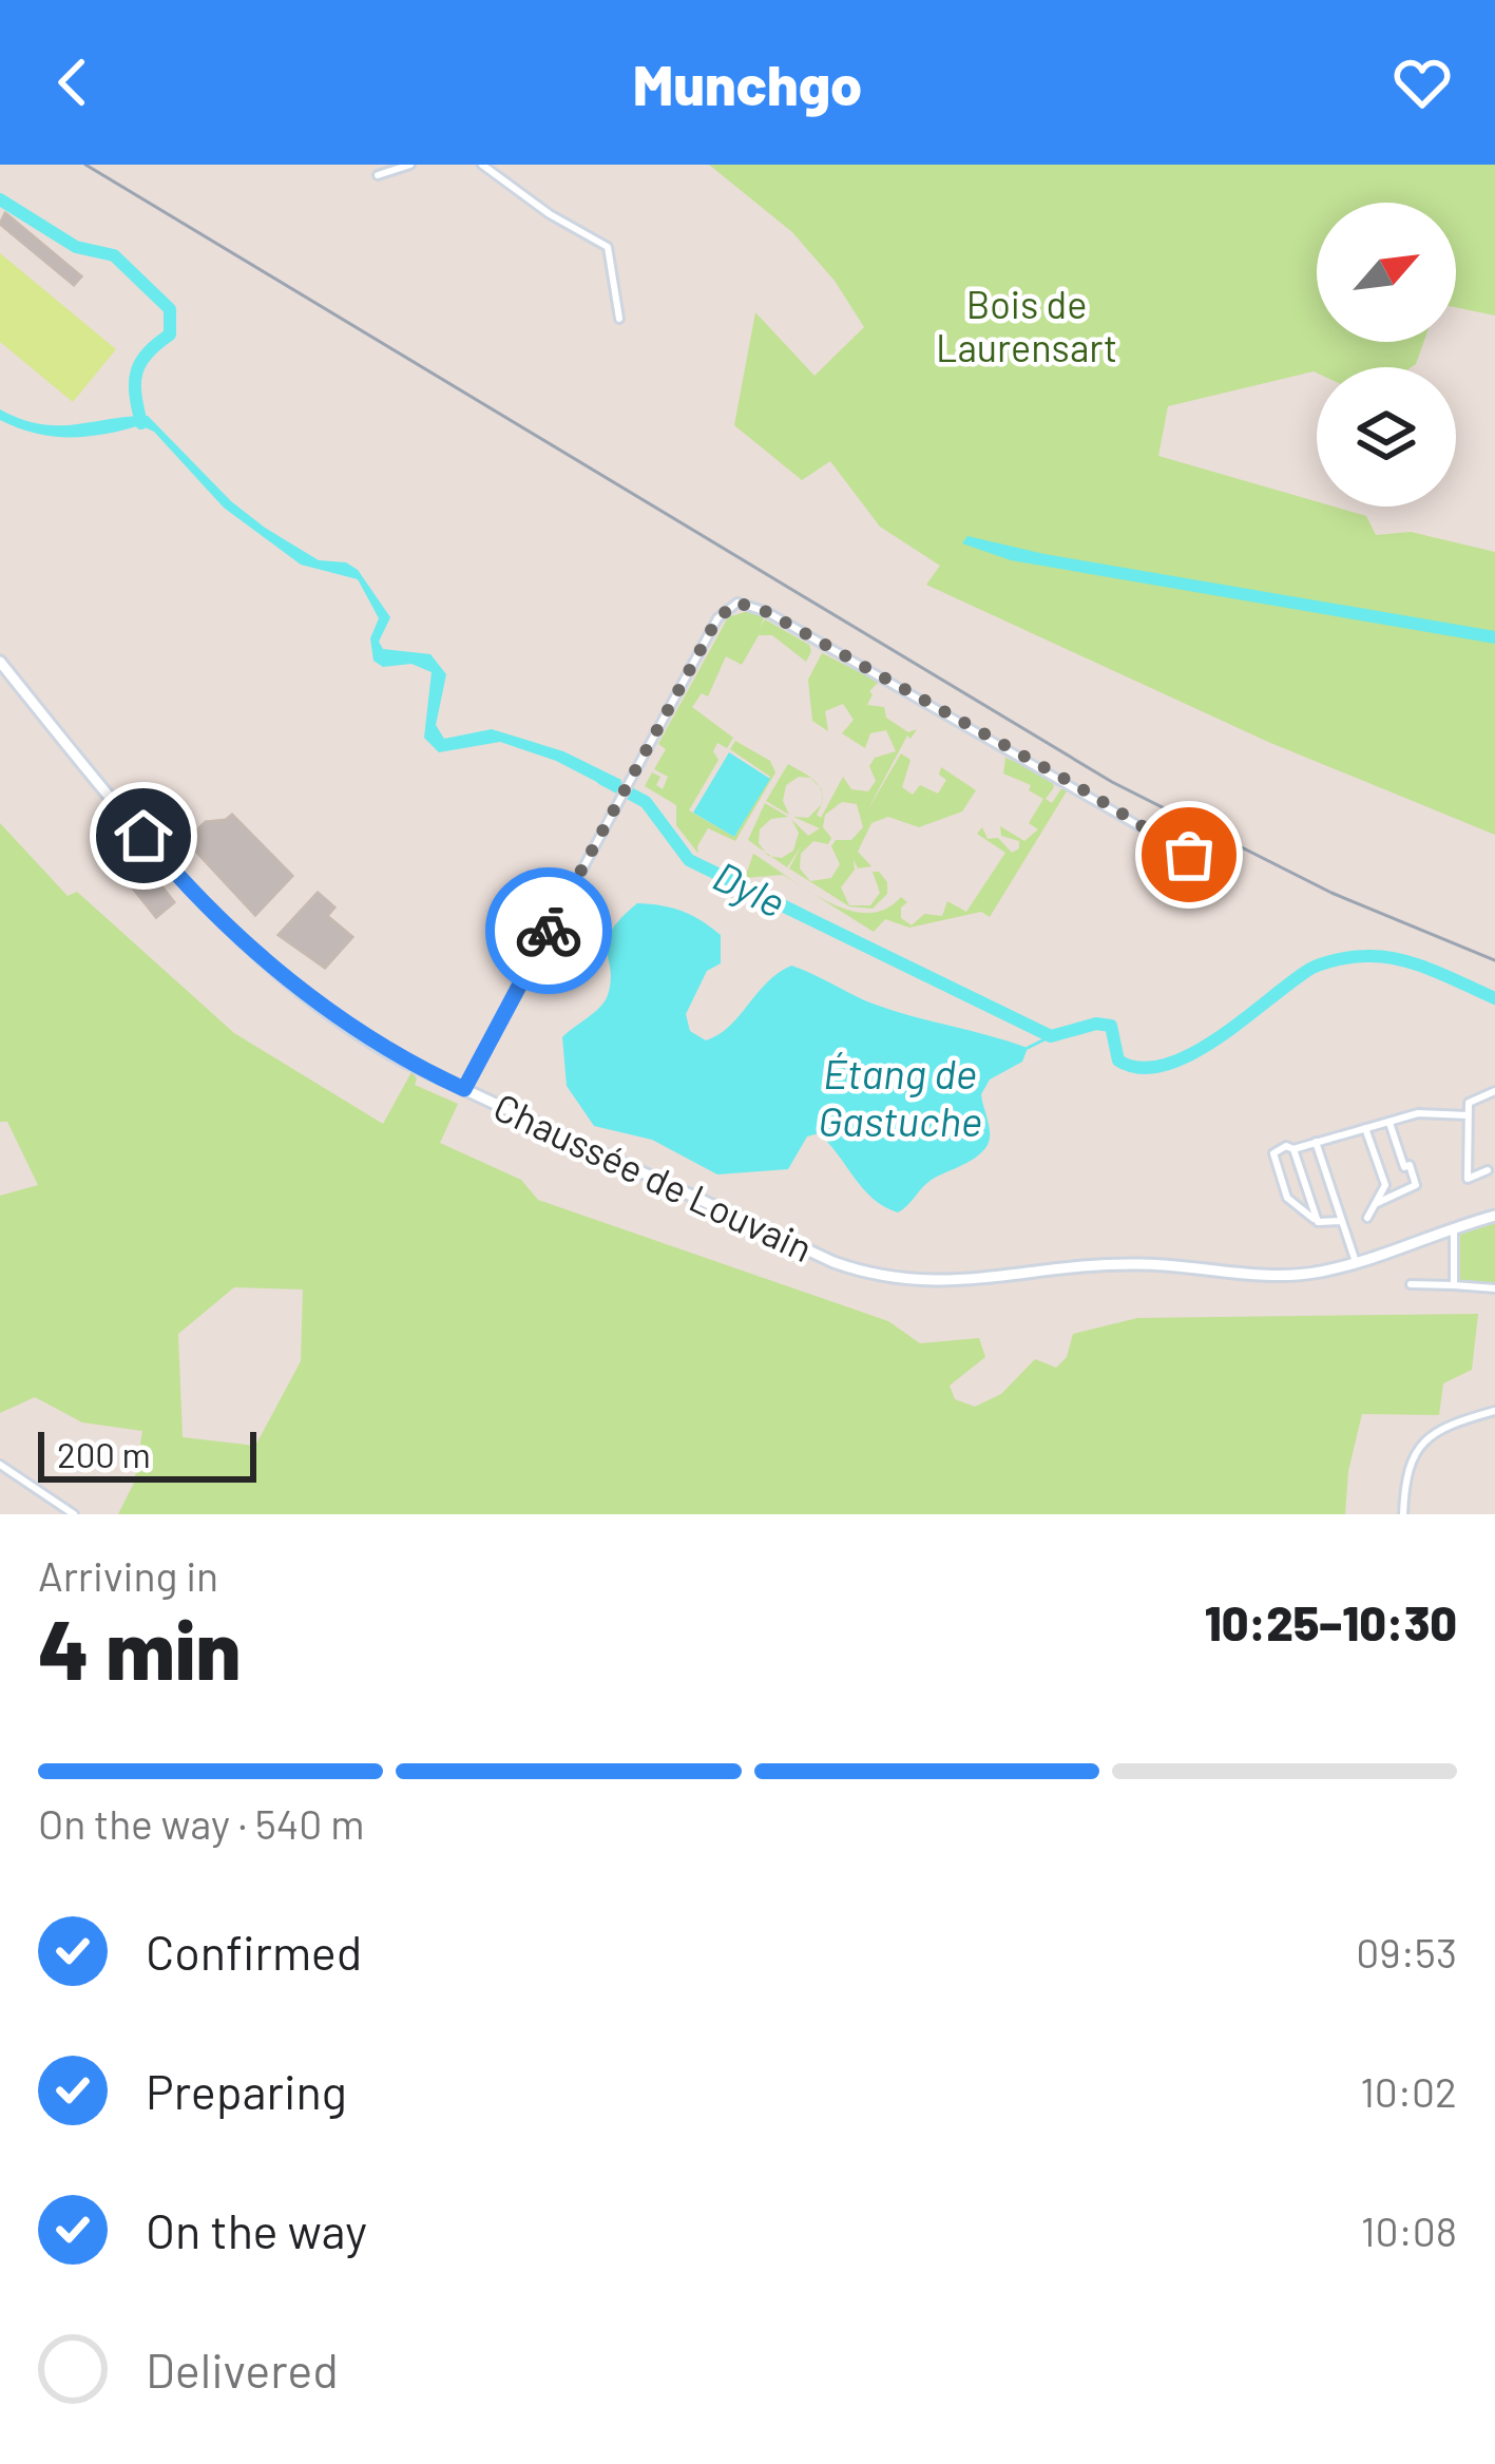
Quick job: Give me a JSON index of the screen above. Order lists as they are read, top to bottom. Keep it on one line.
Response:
{"streets":{"main road":["Chaussée de Louvain"]},"water":["Dyle","Étang de Gastuche"],"parks":["Bois de Laurensart"],"scale_bar":"200 m","north":"top right","page":{"header":"Munchgo","scale":"200 m","heading":["4 min","Arriving in","10:25–10:30"],"bar":"On the way · 540 m","list":[["Confirmed","09:53"],["Preparing","10:02"],["On the way","10:08"],"Delivered"]}}
